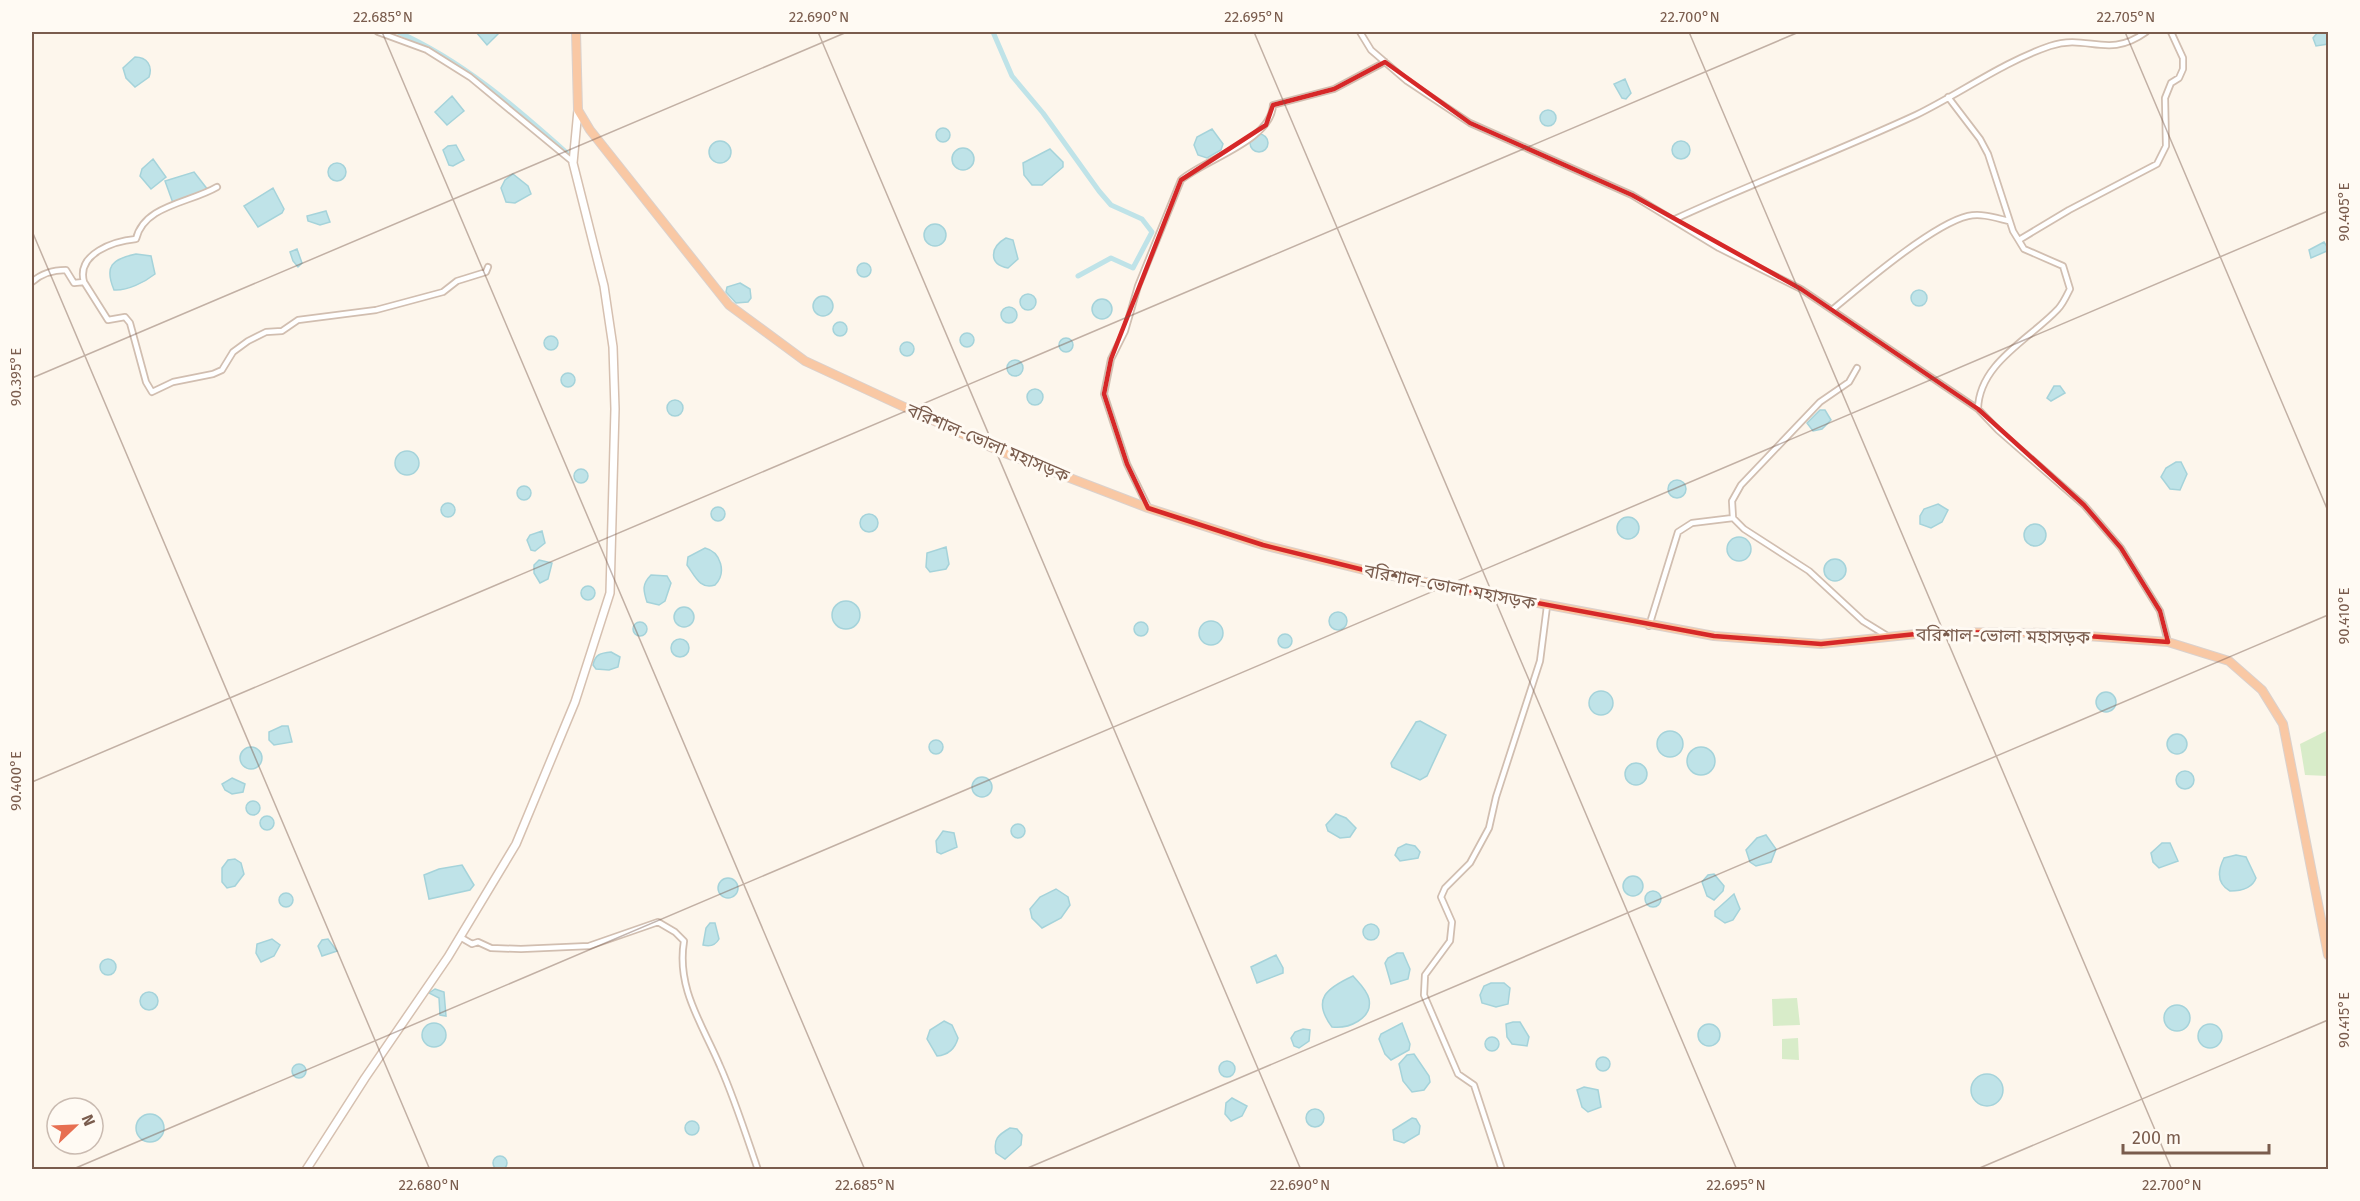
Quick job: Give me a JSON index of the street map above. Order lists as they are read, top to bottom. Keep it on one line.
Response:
{"streets":{"highway":["বরিশাল-ভোলা মহাসড়ক"]},"scale_bar":"200 m","north":"top right","coordinates":["22.685°N","22.690°N","22.695°N","22.700°N","22.705°N","90.405°E","90.395°E","90.410°E","90.400°E","90.415°E","22.680°N"]}
